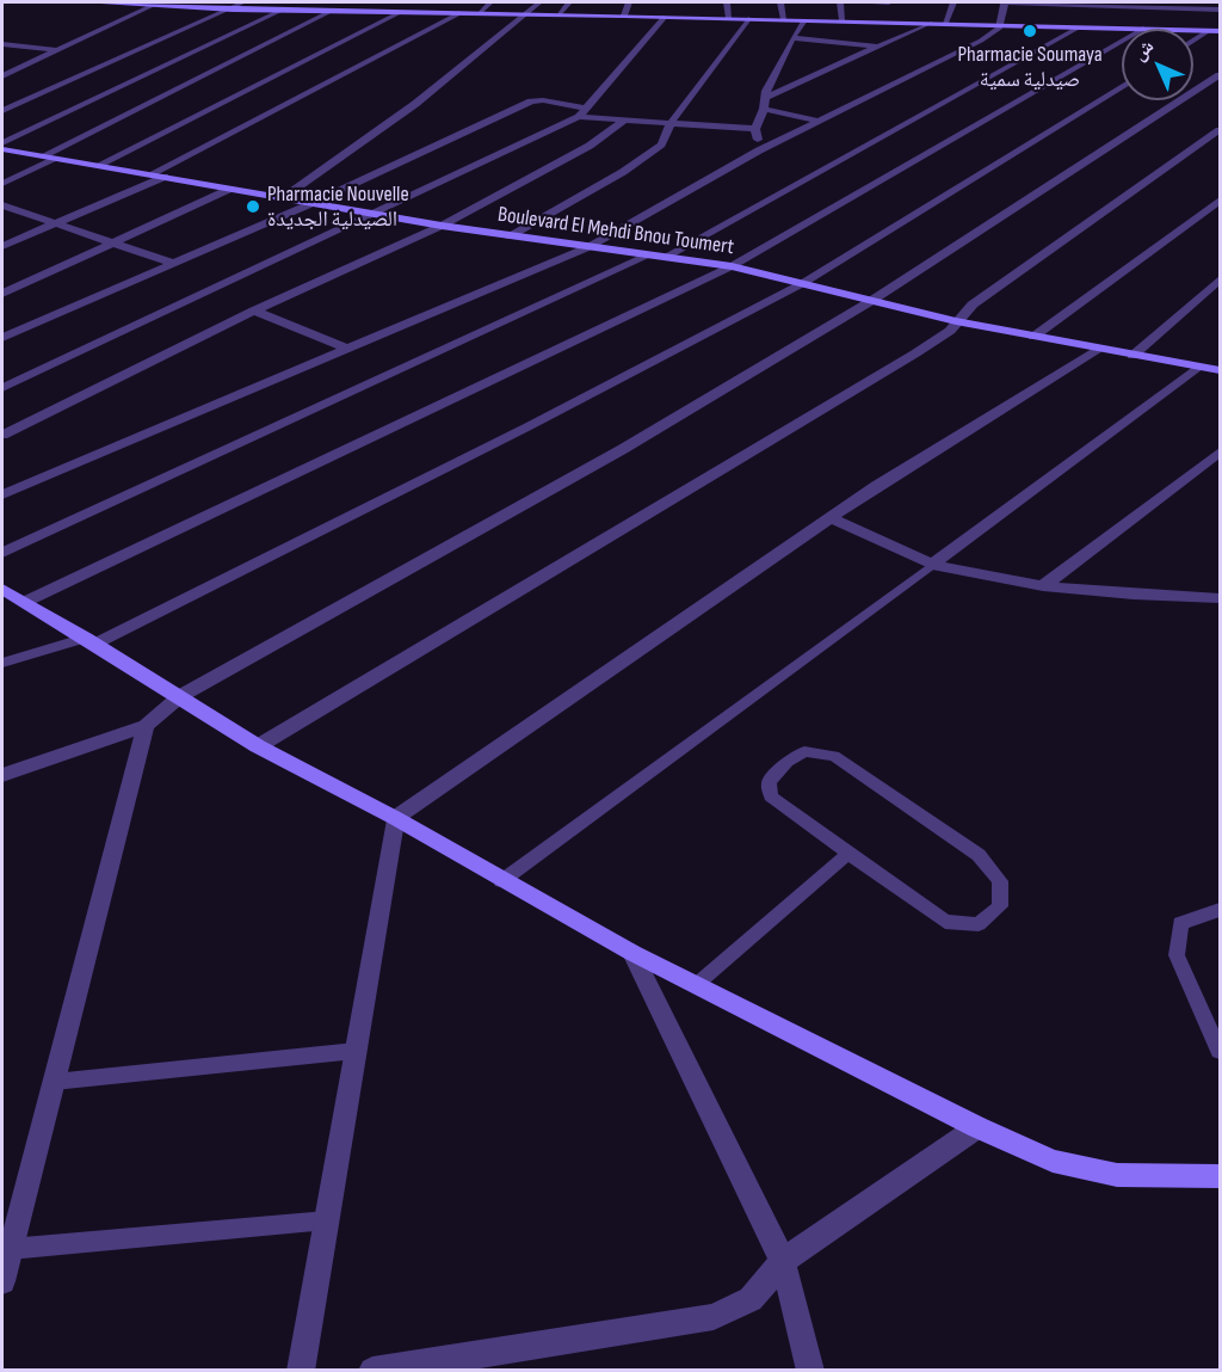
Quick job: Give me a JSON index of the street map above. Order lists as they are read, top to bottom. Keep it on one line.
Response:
{"streets":{"street":["Boulevard El Mehdi Bnou Toumert"]},"places":["Pharmacie Soumaya صيدلية سمية","Pharmacie Nouvelle الصيدلية الجديدة"],"north":"top left"}
